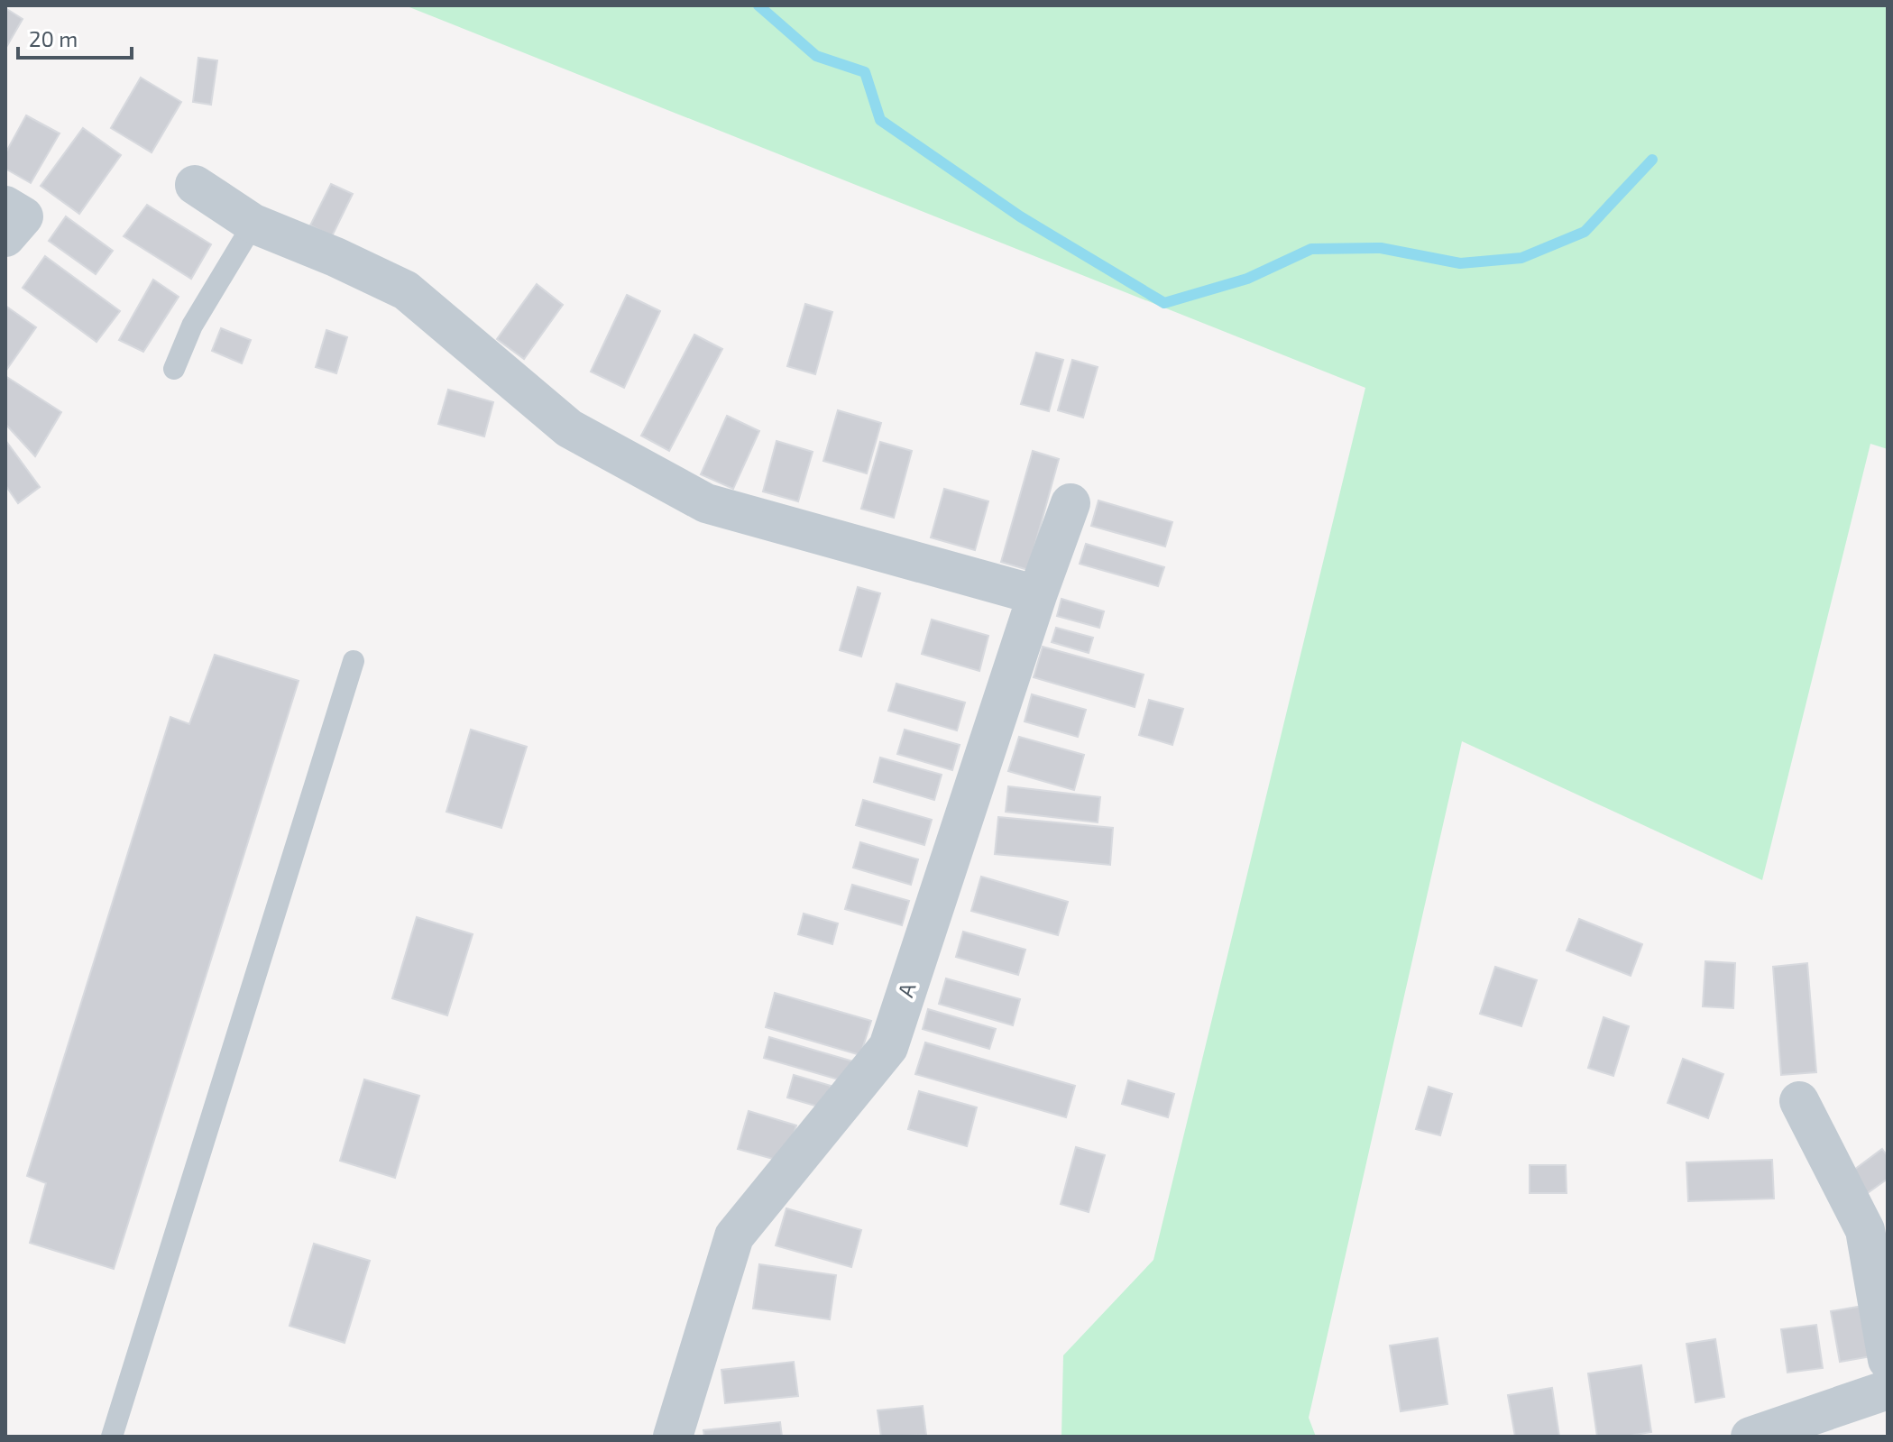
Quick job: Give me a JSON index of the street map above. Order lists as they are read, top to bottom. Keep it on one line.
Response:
{"streets":{"street":["A"]},"scale_bar":"20 m"}
